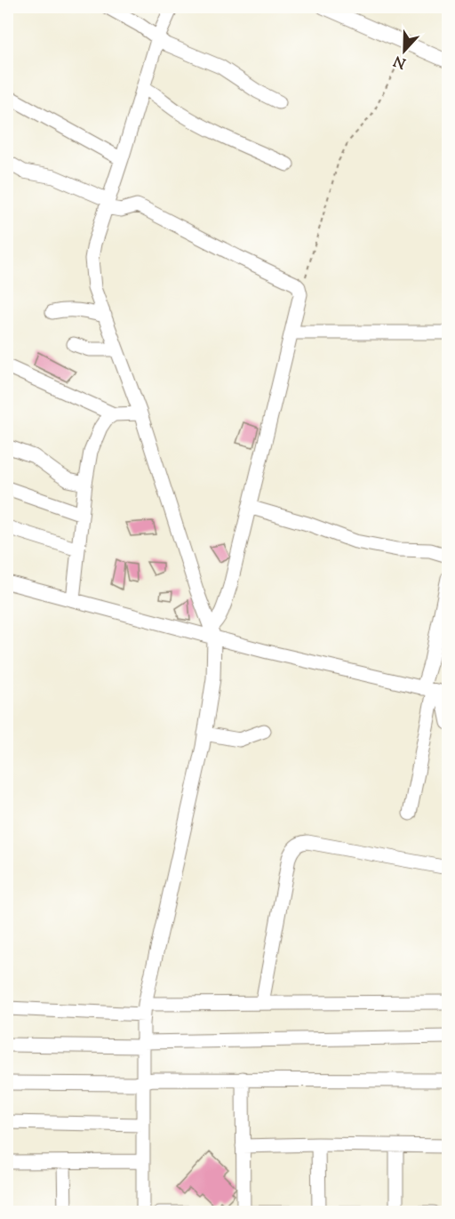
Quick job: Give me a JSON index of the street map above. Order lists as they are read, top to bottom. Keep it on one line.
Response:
{"north":"bottom"}
